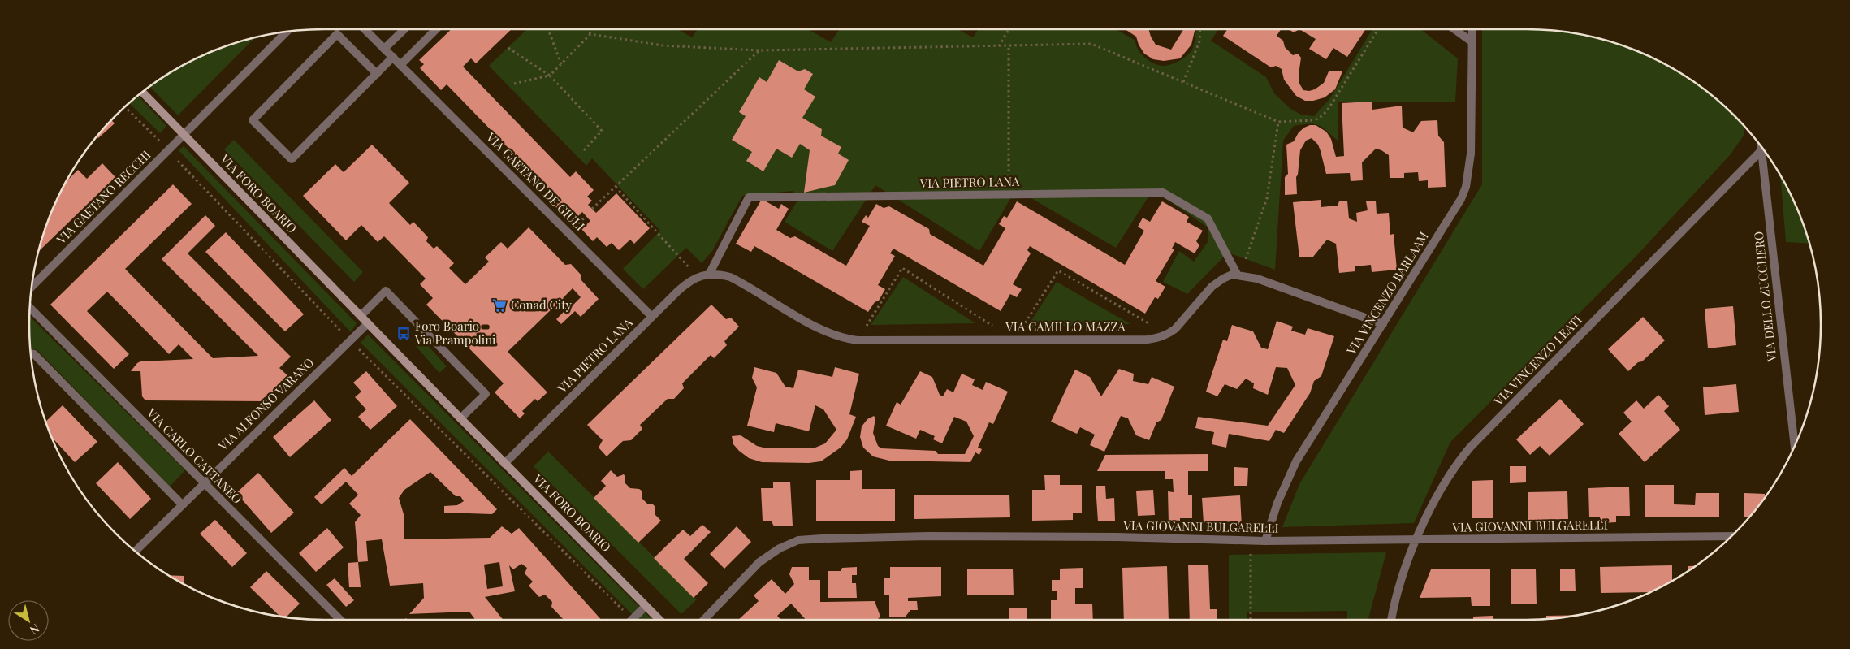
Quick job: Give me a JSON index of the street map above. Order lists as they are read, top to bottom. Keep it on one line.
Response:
{"streets":{"street":["VIA GAETANO DE GIULI","VIA PIETRO LANA","VIA FORO BOARIO","VIA GAETANO RECCHI","VIA VINCENZO BARLAAM","VIA DELLO ZUCCHERO","VIA CAMILLO MAZZA","VIA VINCENZO LEATI","VIA ALFONSO VARANO","VIA CARLO CATTANEO","VIA GIOVANNI BULGARELLI"]},"crossings":[["VIA GAETANO DE GIULI","VIA PIETRO LANA"],["VIA PIETRO LANA","VIA FORO BOARIO"],["VIA PIETRO LANA","VIA CAMILLO MAZZA"],["VIA FORO BOARIO","VIA GAETANO RECCHI"],["VIA FORO BOARIO","VIA ALFONSO VARANO"],["VIA VINCENZO BARLAAM","VIA GIOVANNI BULGARELLI"],["VIA DELLO ZUCCHERO","VIA VINCENZO LEATI"],["VIA VINCENZO LEATI","VIA GIOVANNI BULGARELLI"],["VIA ALFONSO VARANO","VIA CARLO CATTANEO"]],"places":{"supermarket":["Conad City"],"bus stop":["Foro Boario - Via Prampolini"]},"north":"bottom right"}
